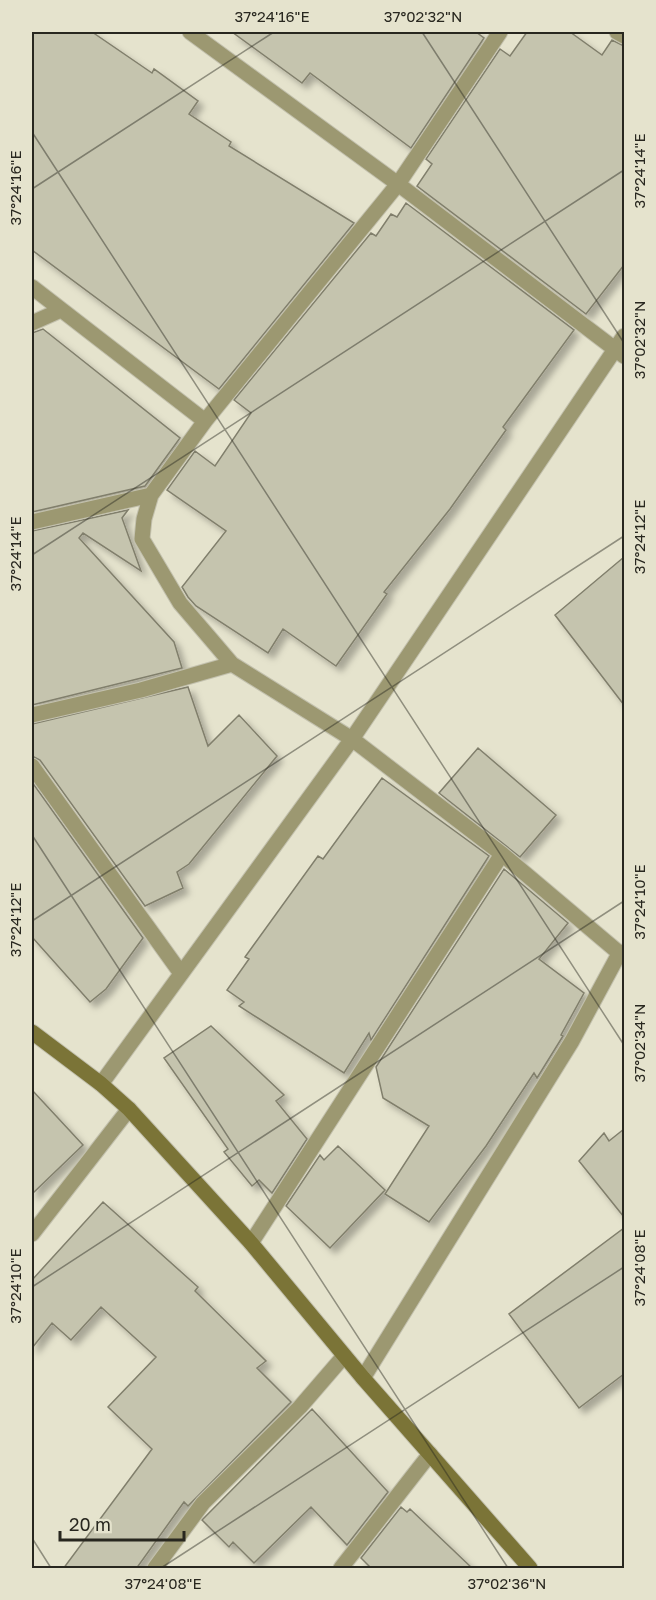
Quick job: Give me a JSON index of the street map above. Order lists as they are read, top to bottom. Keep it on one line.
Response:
{"scale_bar":"20 m","coordinates":["37°24'16\"E","37°02'32\"N","37°24'14\"E","37°24'12\"E","37°24'10\"E","37°02'34\"N","37°24'08\"E","37°02'36\"N"]}
